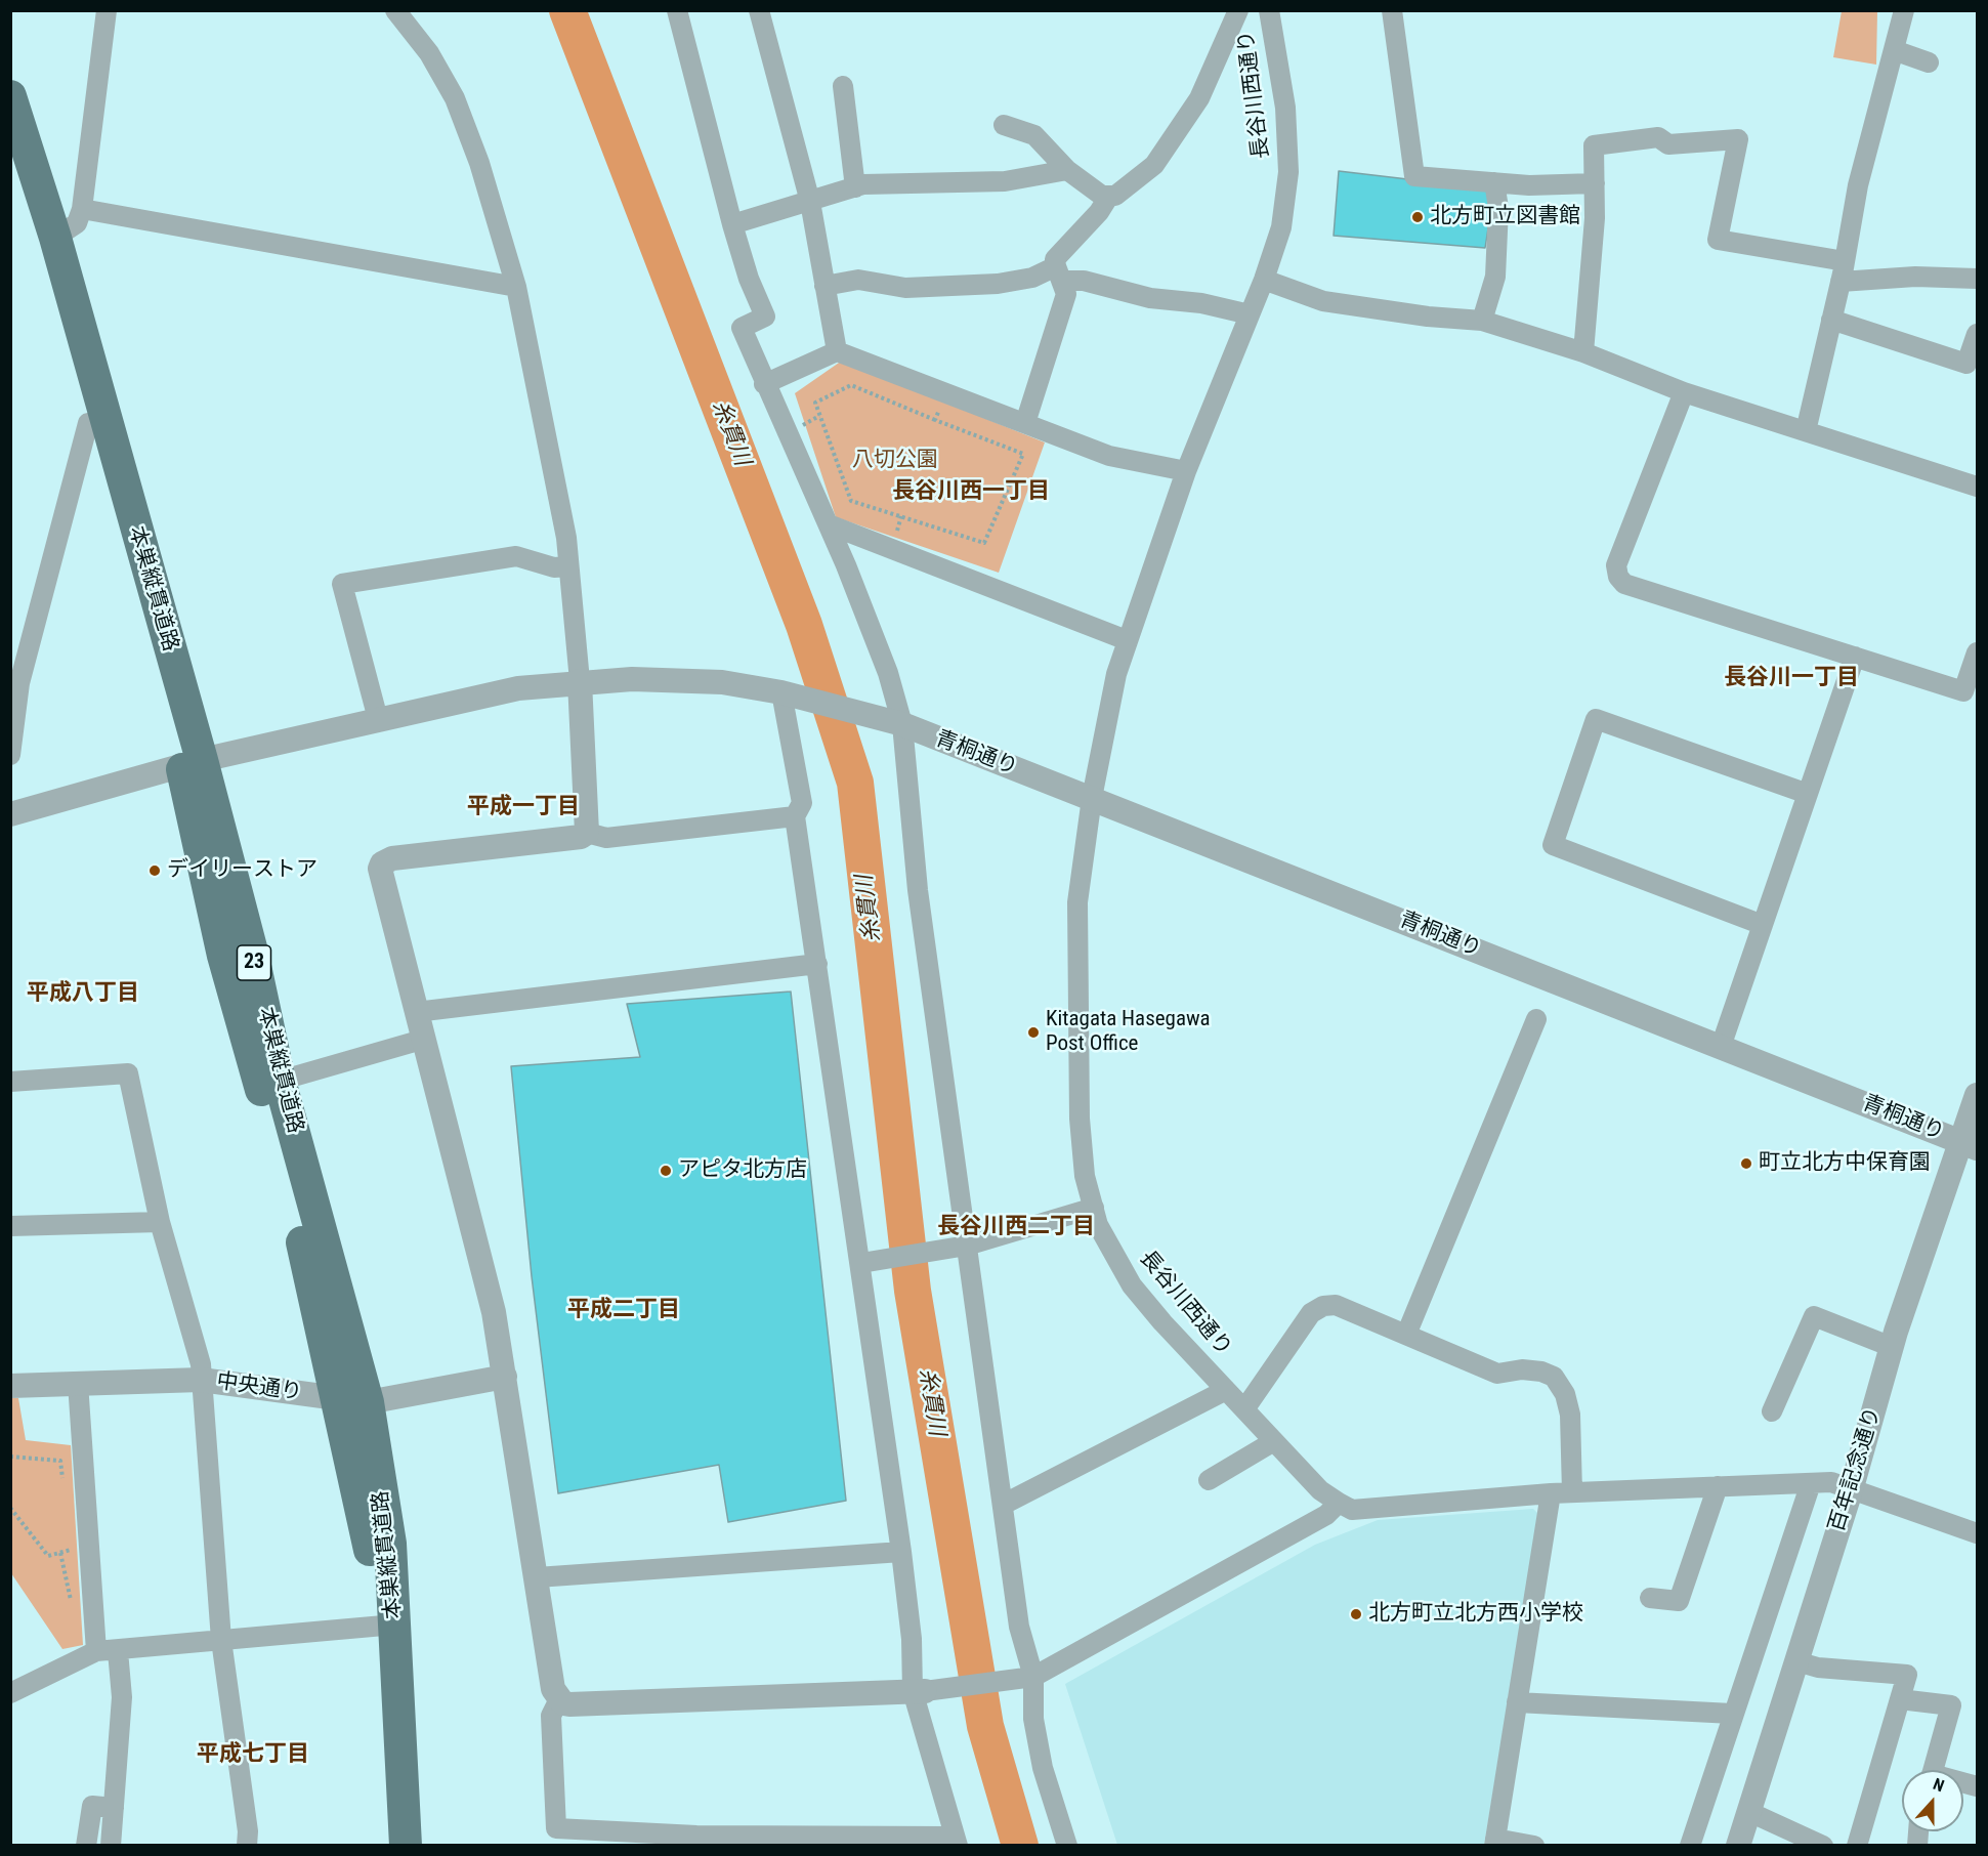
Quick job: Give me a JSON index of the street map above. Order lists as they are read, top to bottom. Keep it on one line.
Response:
{"streets":{"main road":["本巣縦貫道路","23"],"street":["長谷川西通り","青桐通り","中央通り","百年記念通り"]},"crossings":[["長谷川西通り","青桐通り"],["本巣縦貫道路","青桐通り"],["本巣縦貫道路","中央通り"],["青桐通り","百年記念通り"]],"districts":["長谷川西一丁目","長谷川一丁目","平成一丁目","平成八丁目","長谷川西二丁目","平成二丁目","平成七丁目"],"water":["糸貫川"],"parks":["八切公園"],"places":["北方町立図書館","デイリーストア","Kitagata Hasegawa Post Office","町立北方中保育園","アピタ北方店","北方町立北方西小学校"],"north":"top"}
